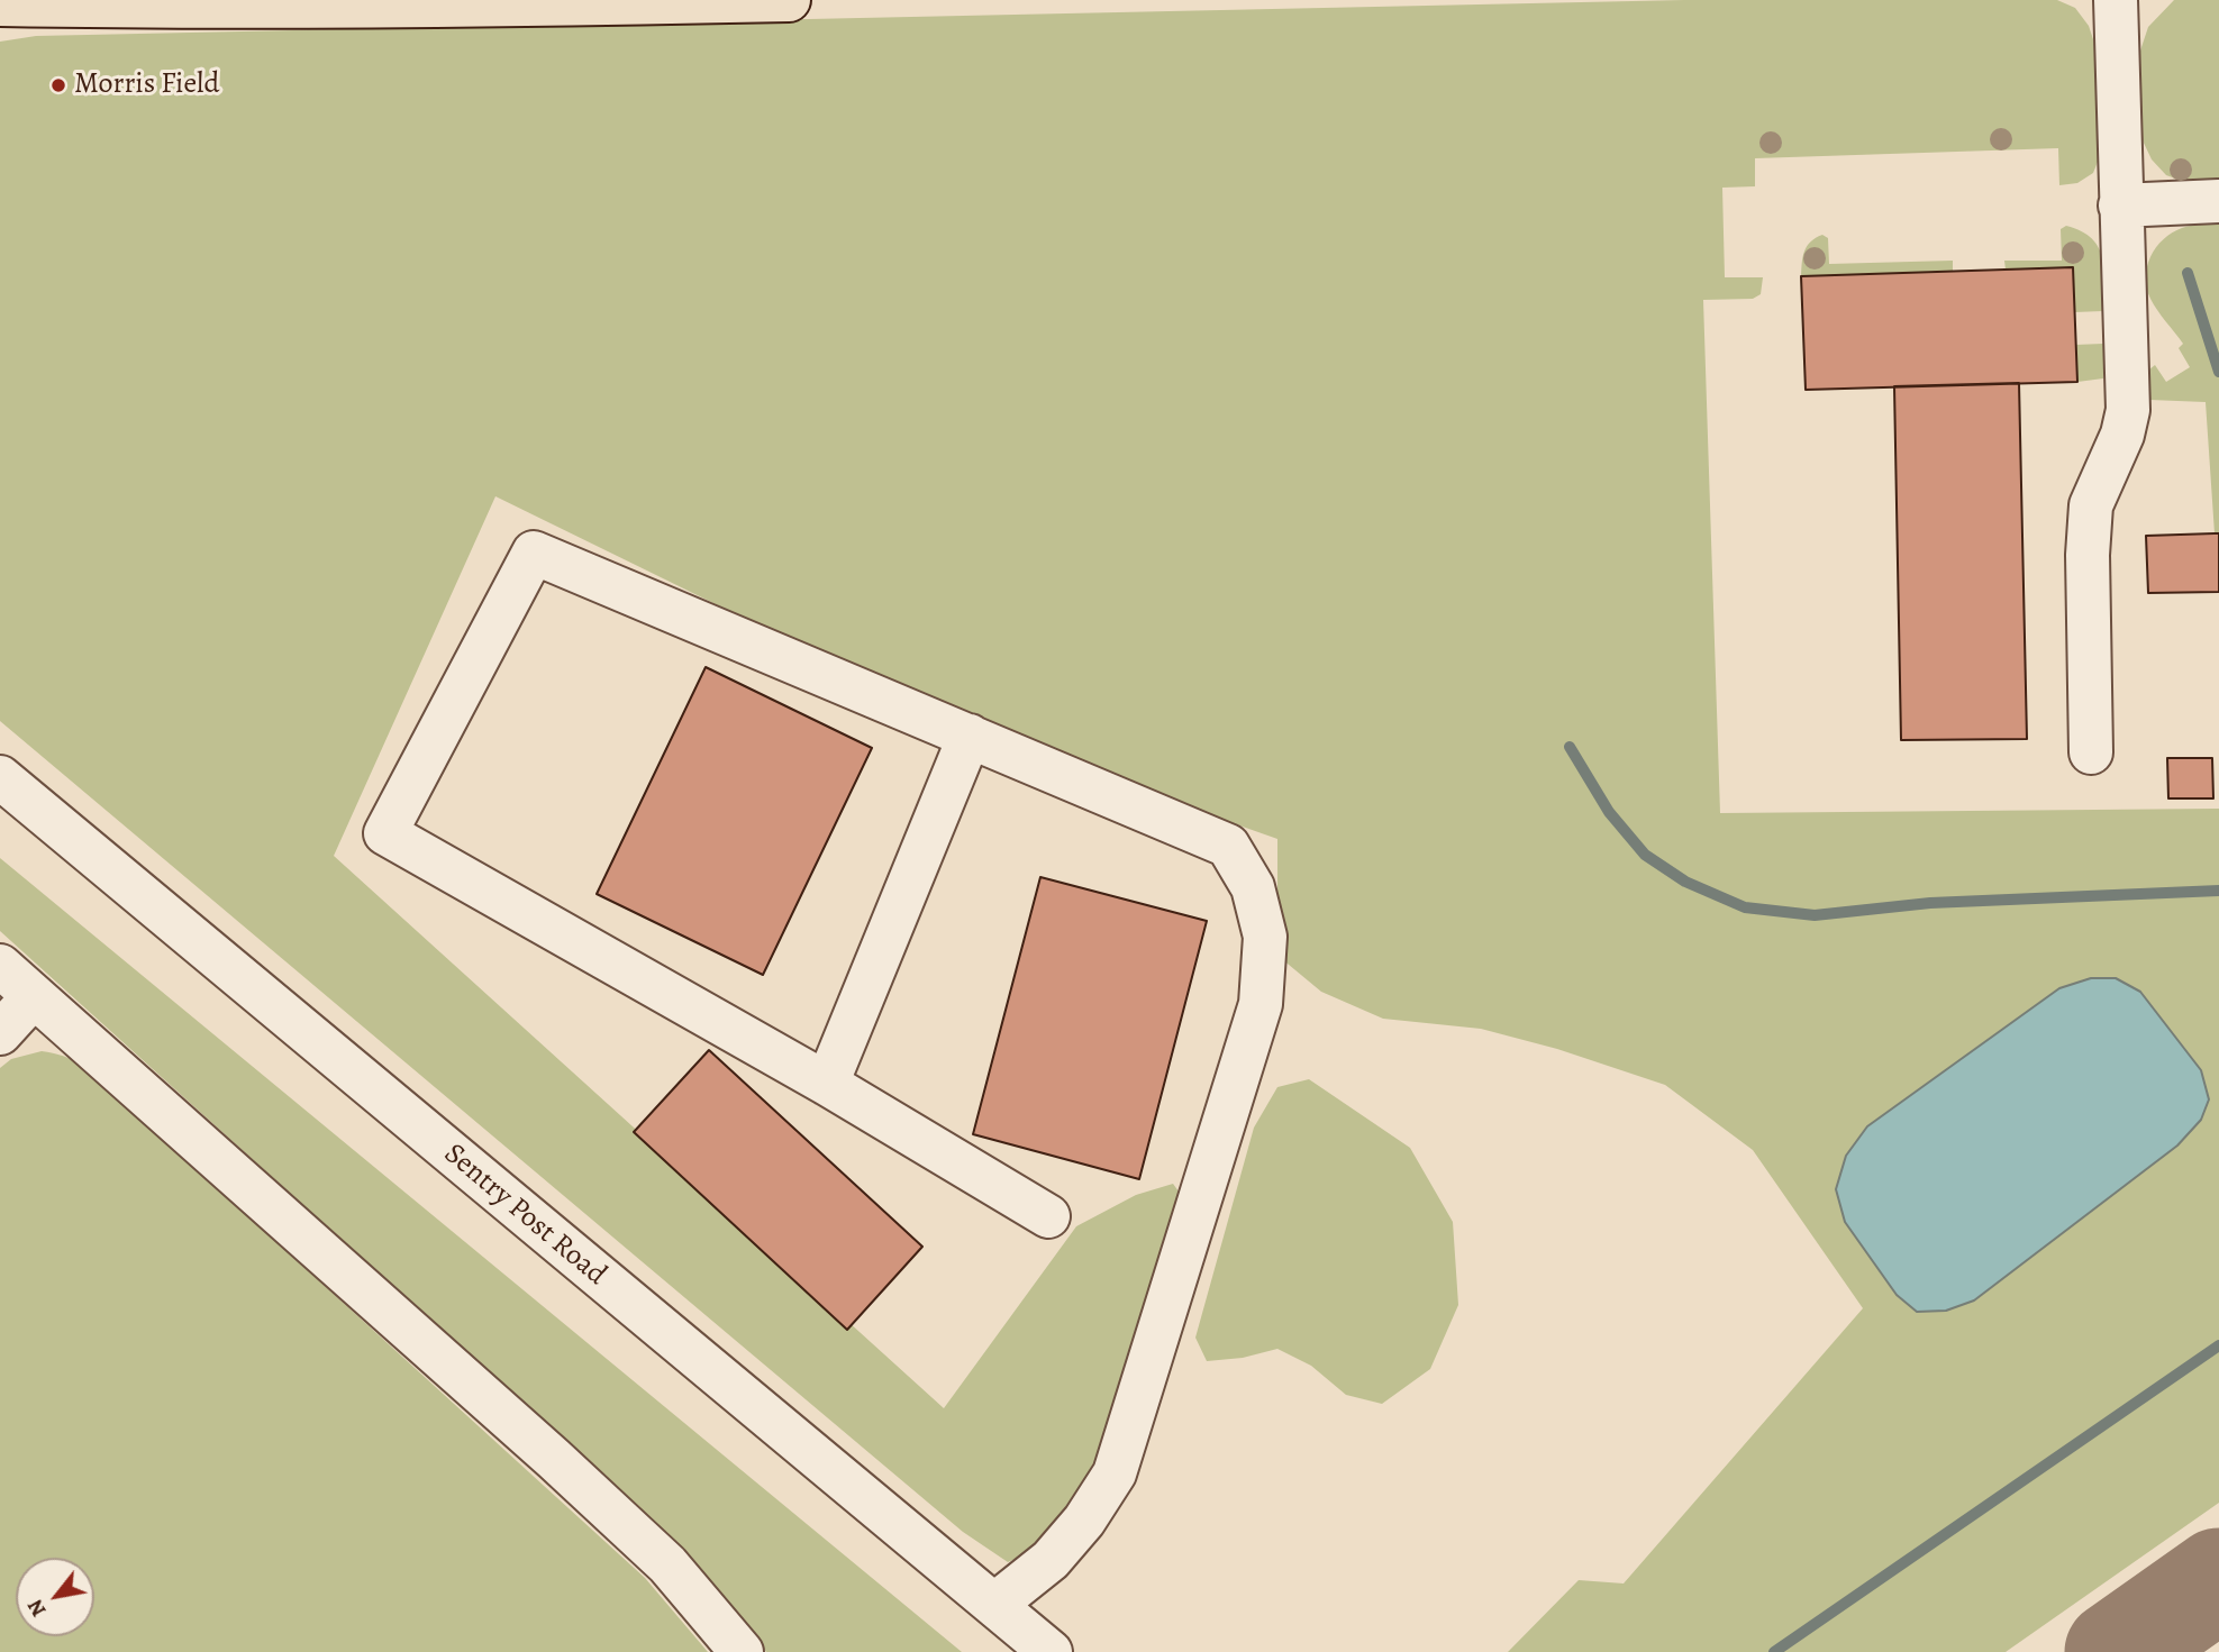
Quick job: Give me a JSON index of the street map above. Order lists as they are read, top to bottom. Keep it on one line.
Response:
{"streets":{"street":["Sentry Post Road"]},"places":["Morris Field"],"north":"bottom left"}
